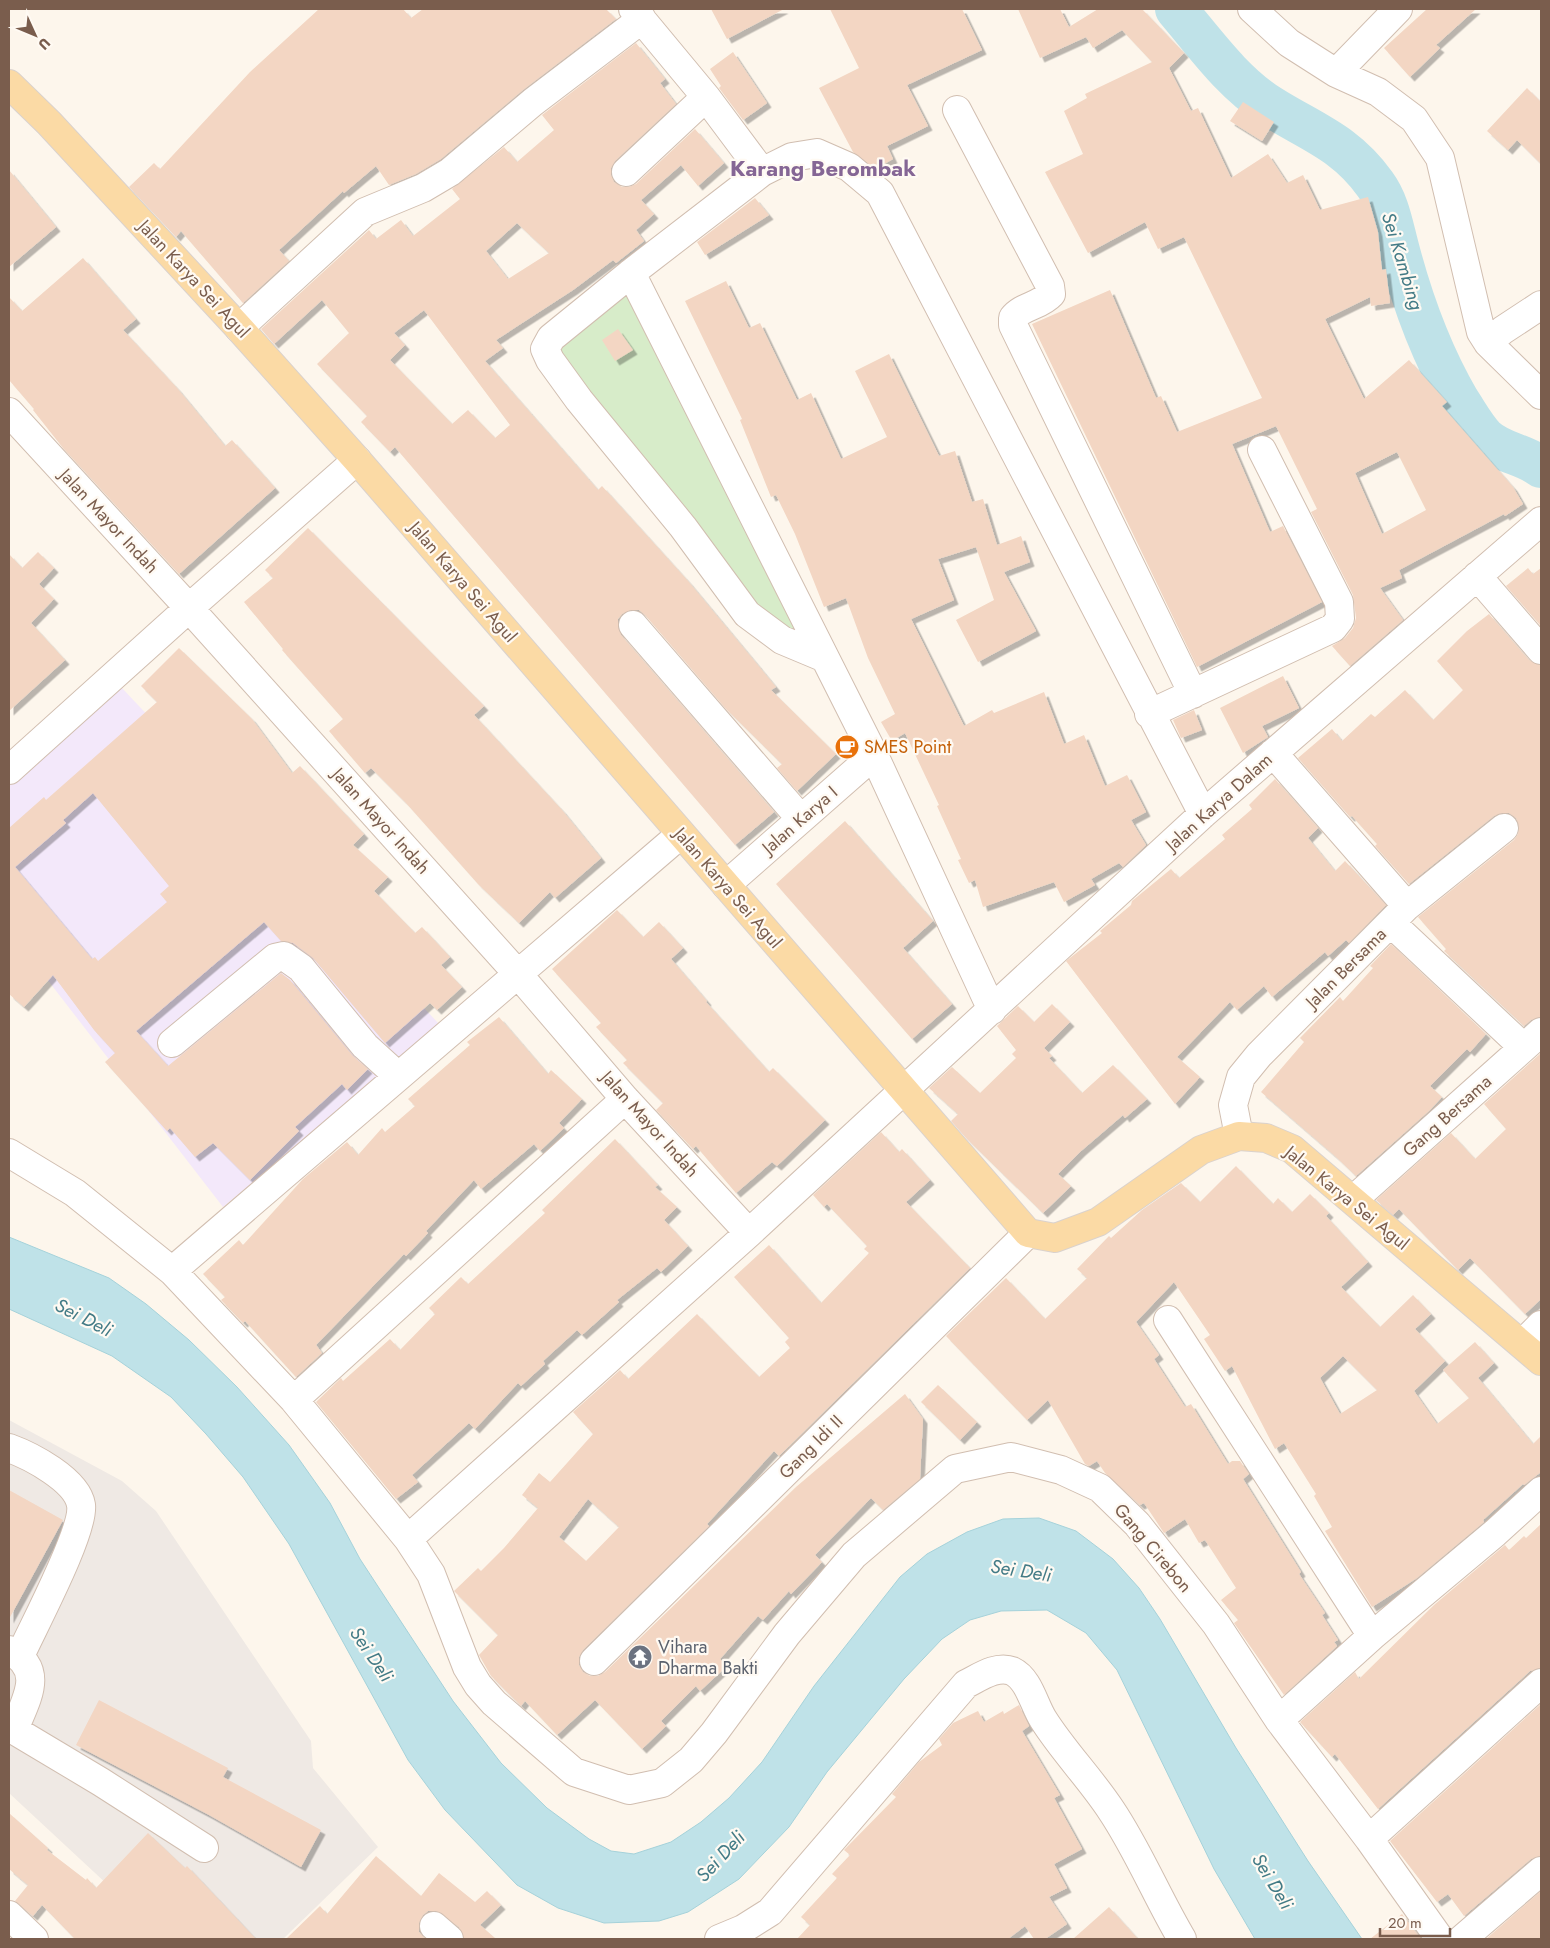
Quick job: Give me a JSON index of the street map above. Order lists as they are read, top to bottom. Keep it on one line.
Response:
{"streets":{"main road":["Jalan Karya Sei Agul"],"street":["Jalan Mayor Indah","Jalan Karya Dalam","Jalan Karya I","Jalan Bersama","Gang Bersama","Gang Idi II","Gang Cirebon"]},"crossings":[["Jalan Karya Sei Agul","Jalan Karya Dalam"],["Jalan Karya Sei Agul","Jalan Karya I"],["Jalan Karya Sei Agul","Jalan Bersama"],["Jalan Karya Sei Agul","Gang Bersama"],["Jalan Karya Sei Agul","Gang Idi II"],["Jalan Mayor Indah","Jalan Karya Dalam"],["Jalan Karya Dalam","Gang Cirebon"]],"districts":["Karang Berombak"],"water":["Sei Kambing","Sei Deli"],"places":{"cafe":["SMES Point"],"temple":["Vihara Dharma Bakti"]},"scale_bar":"20 m","north":"bottom right"}
